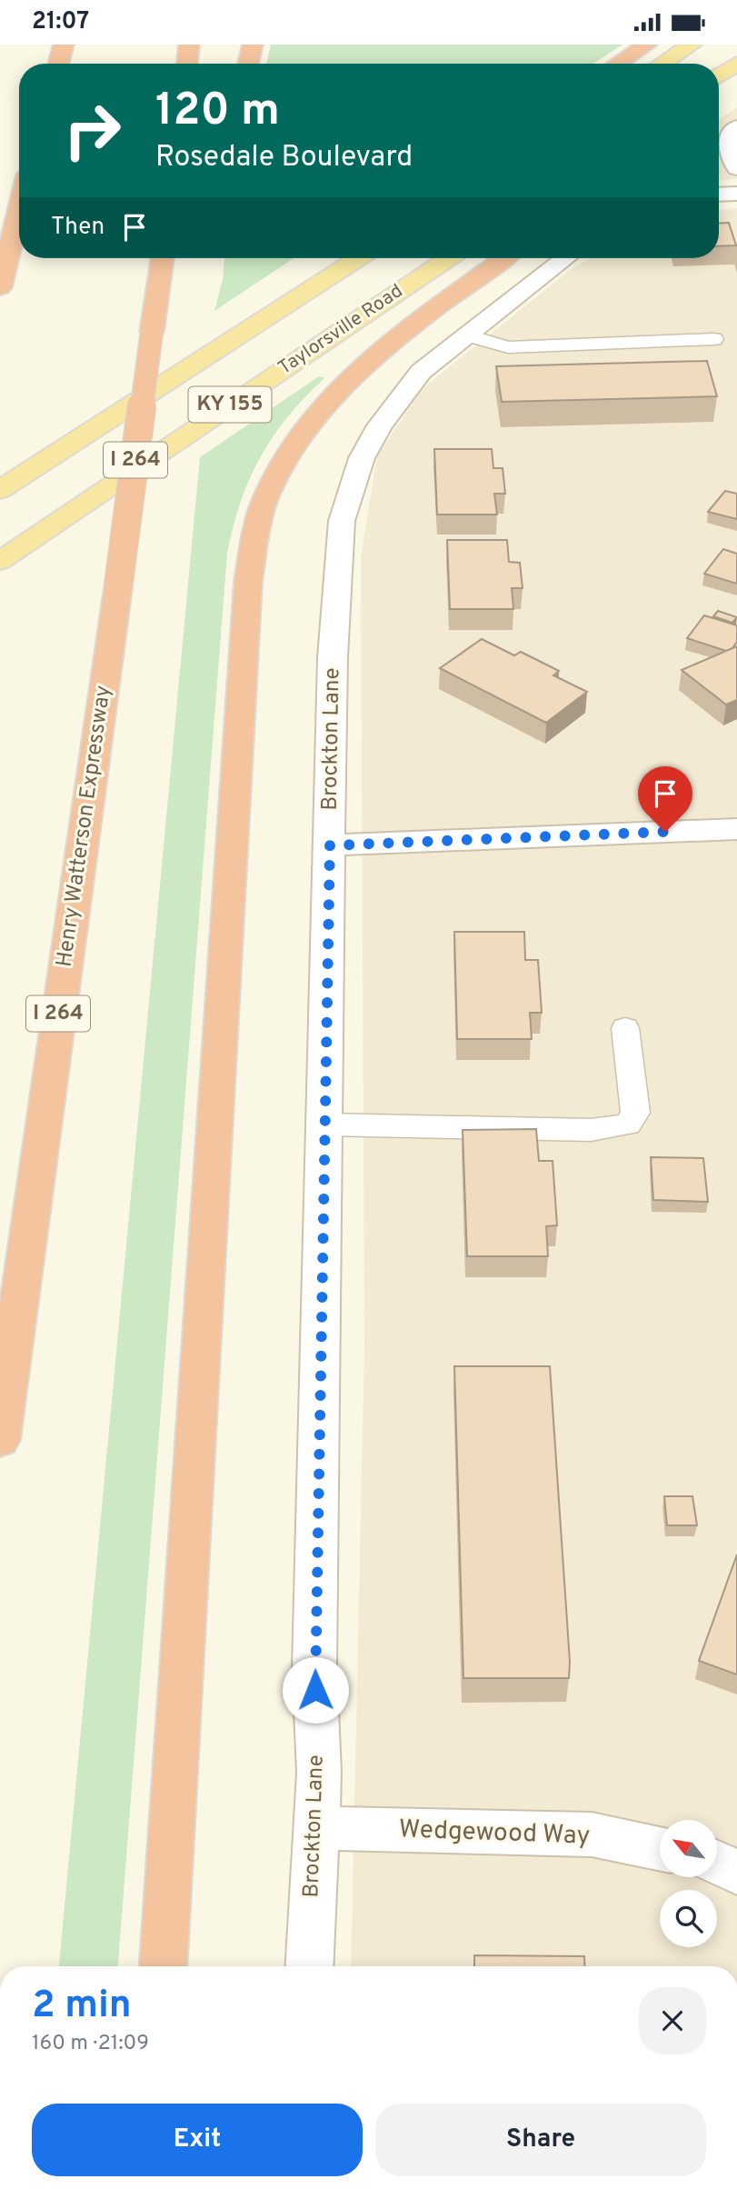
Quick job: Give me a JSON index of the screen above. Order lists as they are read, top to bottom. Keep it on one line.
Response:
{"streets":{"highway":["I 264","Henry Watterson Expressway"],"main road":["Taylorsville Road","KY 155"],"street":["Brockton Lane","Wedgewood Way"]},"crossings":[["Brockton Lane","Wedgewood Way"]],"north":"top left","page":{"status":"21:07","turn":["120 m","Rosedale Boulevard"],"then":"Then","heading":["2 min","160 m · 21:09"],"buttons":["Exit","Share"]}}
